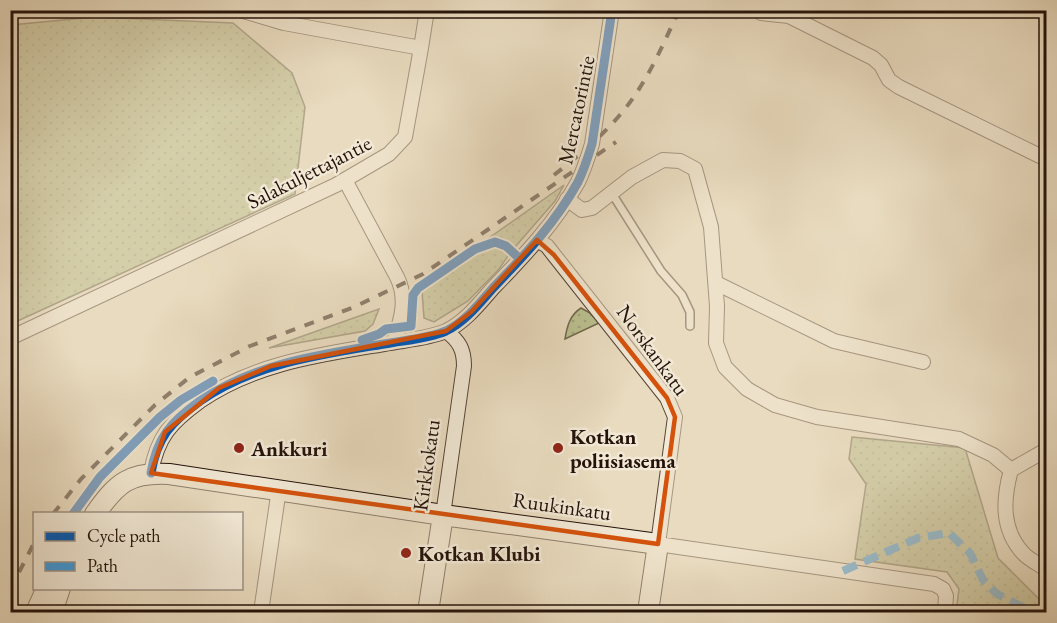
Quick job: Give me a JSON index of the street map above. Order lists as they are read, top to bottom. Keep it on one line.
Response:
{"streets":{"street":["Mercatorintie","Salakuljettajantie","Norskankatu","Kirkkokatu","Ruukinkatu"]},"crossings":[["Mercatorintie","Norskankatu"],["Mercatorintie","Kirkkokatu"],["Norskankatu","Ruukinkatu"],["Kirkkokatu","Ruukinkatu"]],"places":["Ankkuri","Kotkan poliisiasema","Kotkan Klubi"],"legend":["Cycle path","Path"]}
